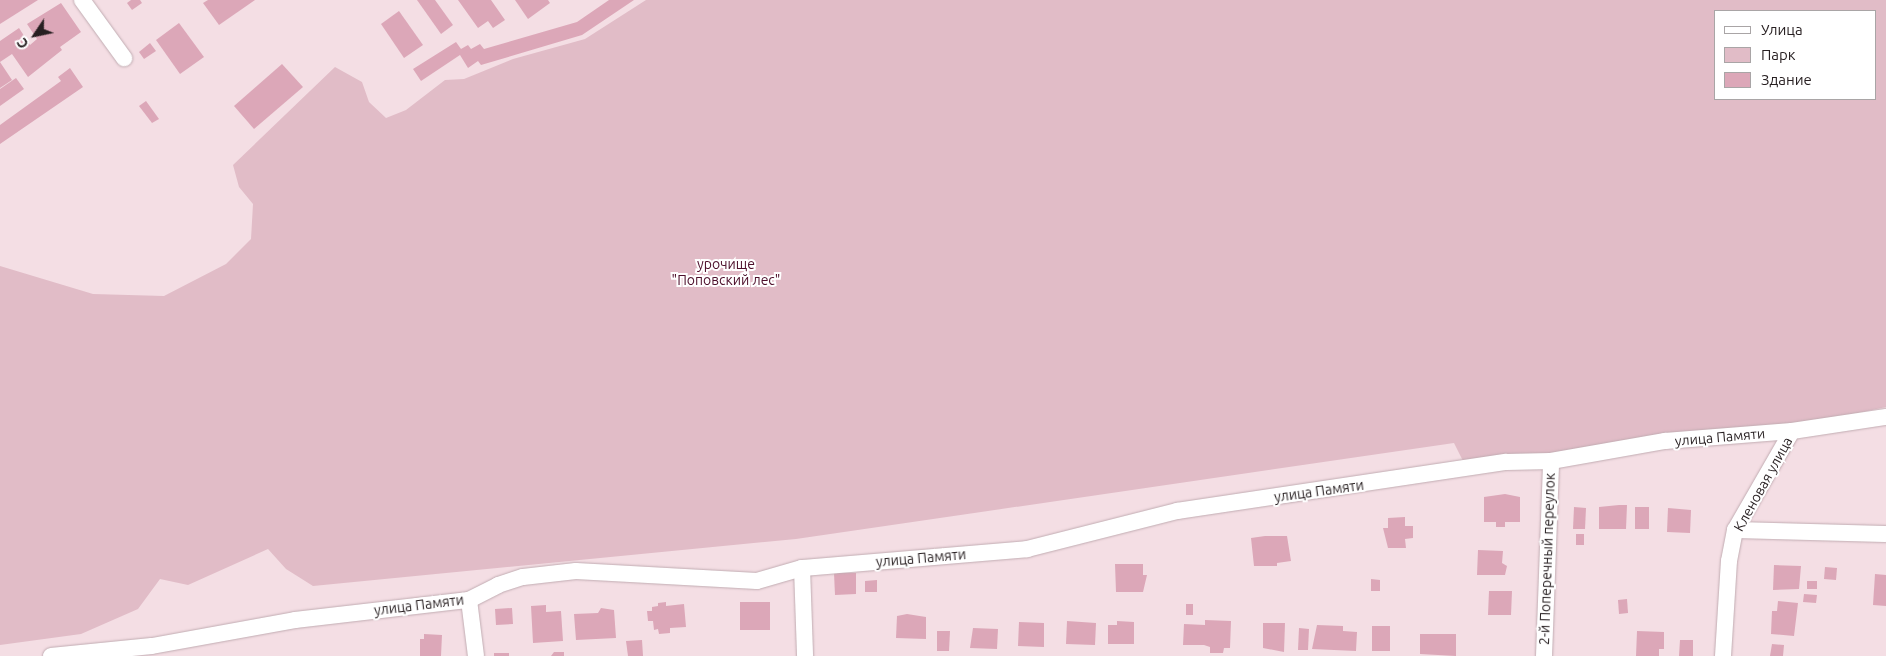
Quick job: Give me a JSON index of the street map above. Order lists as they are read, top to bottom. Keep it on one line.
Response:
{"streets":{"street":["улица Памяти","Кленовая улица","2-й Поперечный переулок"]},"crossings":[["улица Памяти","Кленовая улица"],["улица Памяти","2-й Поперечный переулок"]],"parks":["урочище \"Поповский лес\""],"legend":["Улица","Парк","Здание"],"north":"bottom left"}
